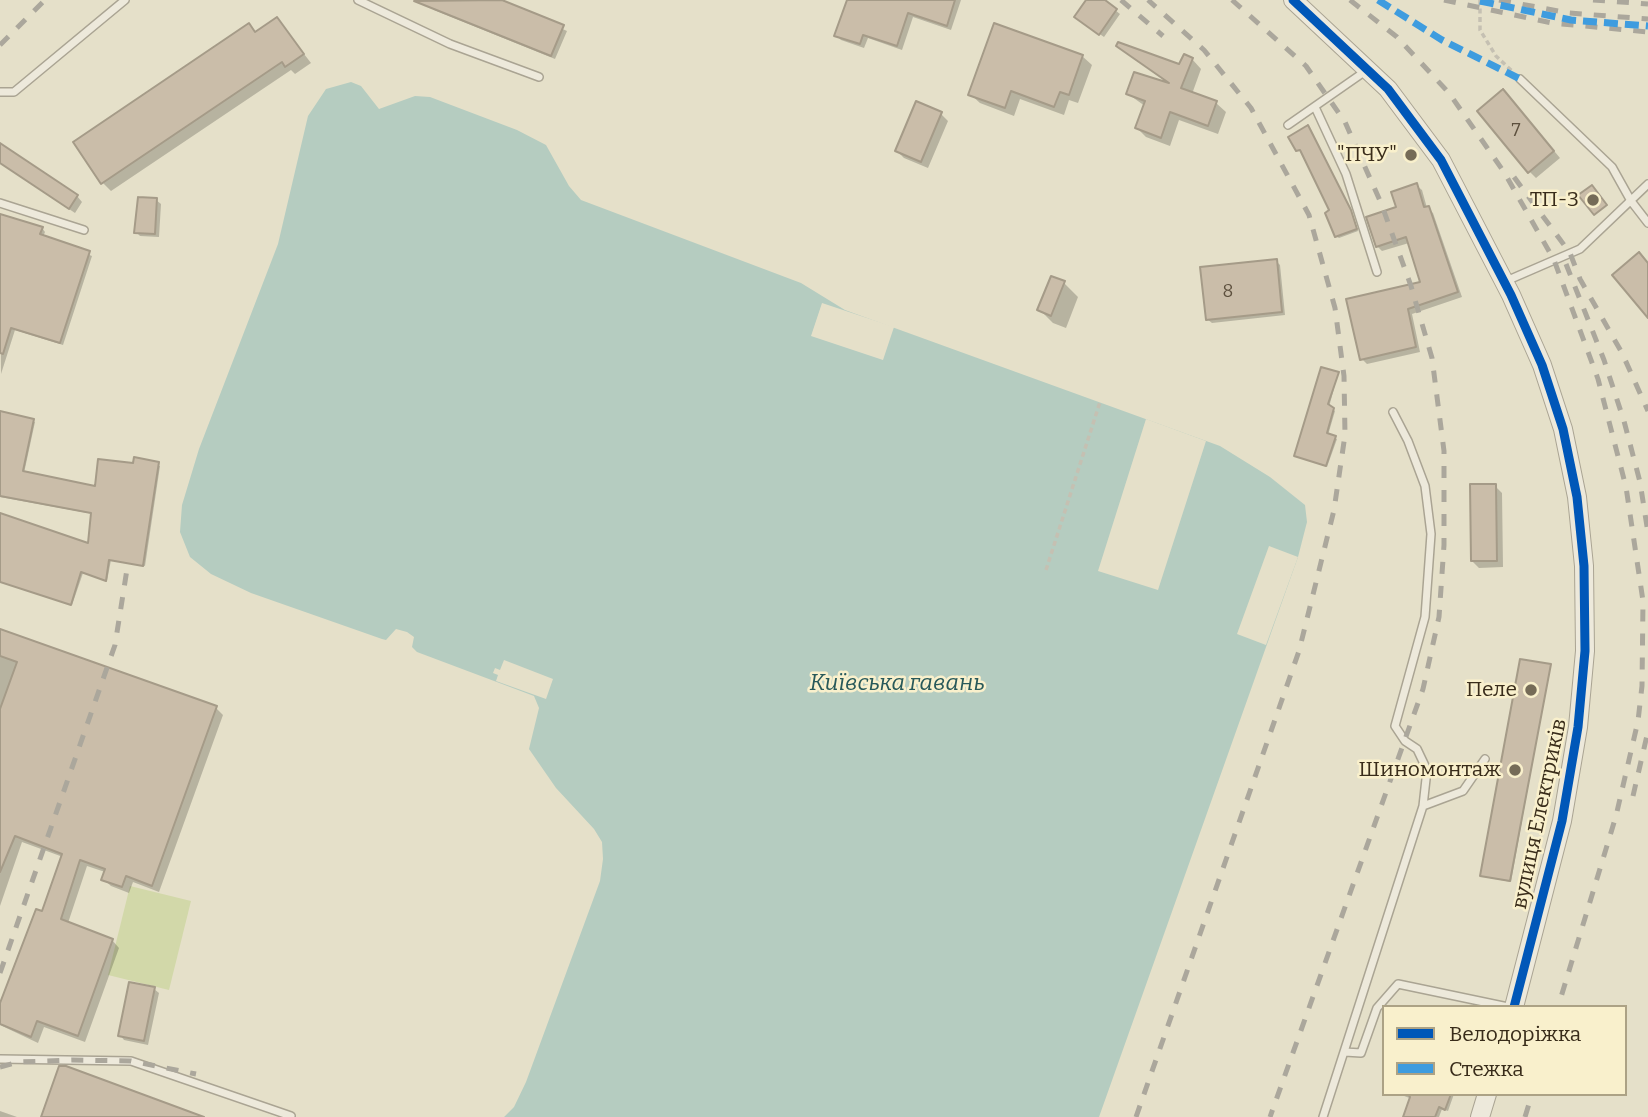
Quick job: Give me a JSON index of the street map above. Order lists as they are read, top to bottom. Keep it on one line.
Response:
{"streets":{"street":["вулиця Електриків"]},"water":["Київська гавань"],"places":["\"ПЧУ\"","ТП-3","Пеле","Шиномонтаж"],"house_numbers":["7","8"],"legend":["Велодоріжка","Стежка"]}
